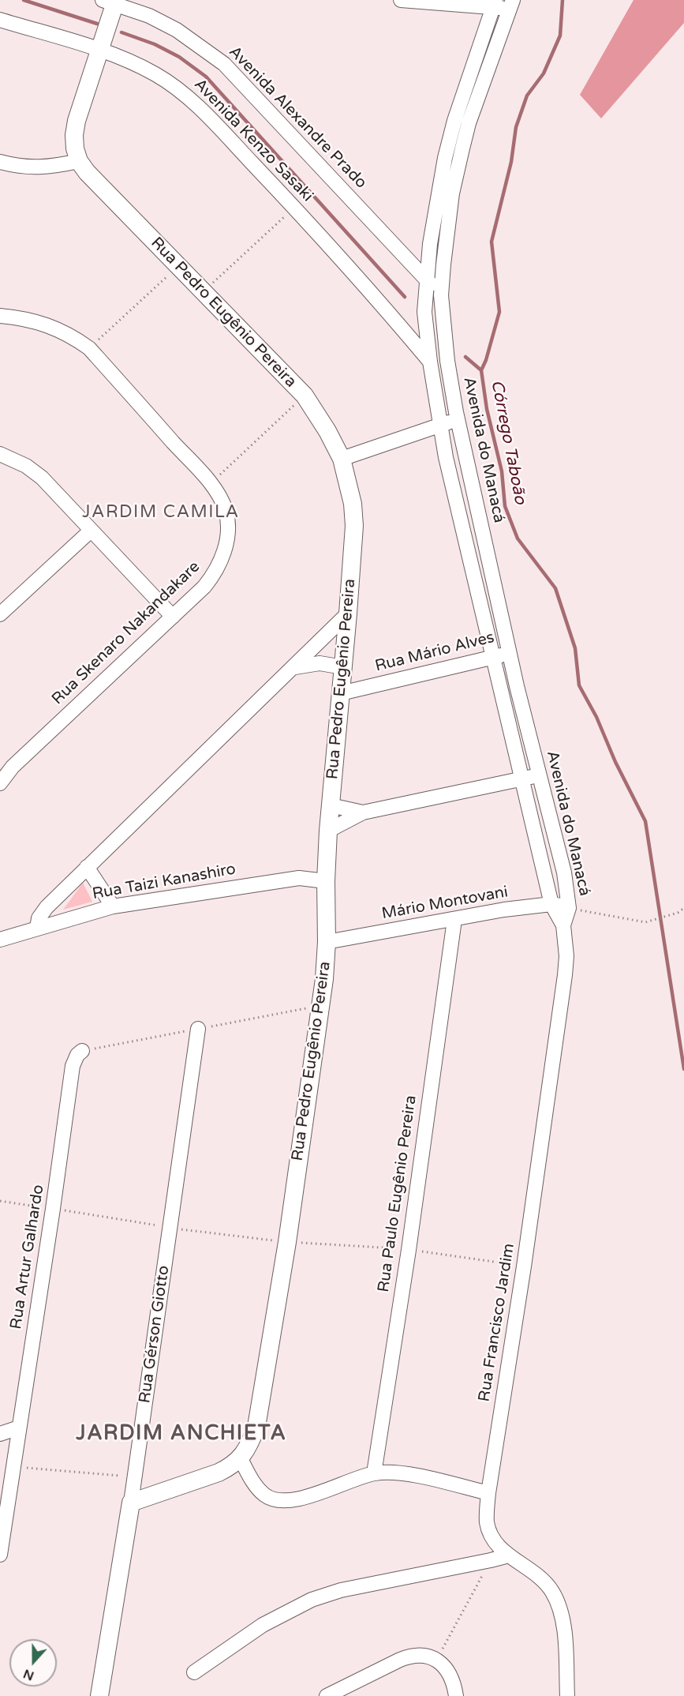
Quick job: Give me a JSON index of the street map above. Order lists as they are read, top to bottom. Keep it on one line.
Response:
{"streets":{"street":["Avenida Alexandre Prado","Avenida Kenzo Sasaki","Rua Pedro Eugênio Pereira","Avenida do Manacá","Rua Skenaro Nakandakare","Rua Mário Alves","Rua Taizi Kanashiro","Mário Montovani","Rua Paulo Eugênio Pereira","Rua Artur Galhardo","Rua Francisco Jardim","Rua Gérson Giotto"]},"crossings":[["Avenida Alexandre Prado","Rua Pedro Eugênio Pereira"],["Avenida Alexandre Prado","Avenida do Manacá"],["Avenida Kenzo Sasaki","Rua Pedro Eugênio Pereira"],["Rua Pedro Eugênio Pereira","Rua Mário Alves"],["Rua Pedro Eugênio Pereira","Rua Taizi Kanashiro"],["Rua Pedro Eugênio Pereira","Mário Montovani"],["Avenida do Manacá","Rua Mário Alves"],["Avenida do Manacá","Mário Montovani"],["Avenida do Manacá","Rua Francisco Jardim"],["Mário Montovani","Rua Paulo Eugênio Pereira"],["Mário Montovani","Rua Francisco Jardim"]],"districts":["JARDIM CAMILA","JARDIM ANCHIETA"],"water":["Córrego Taboão"],"north":"bottom"}
